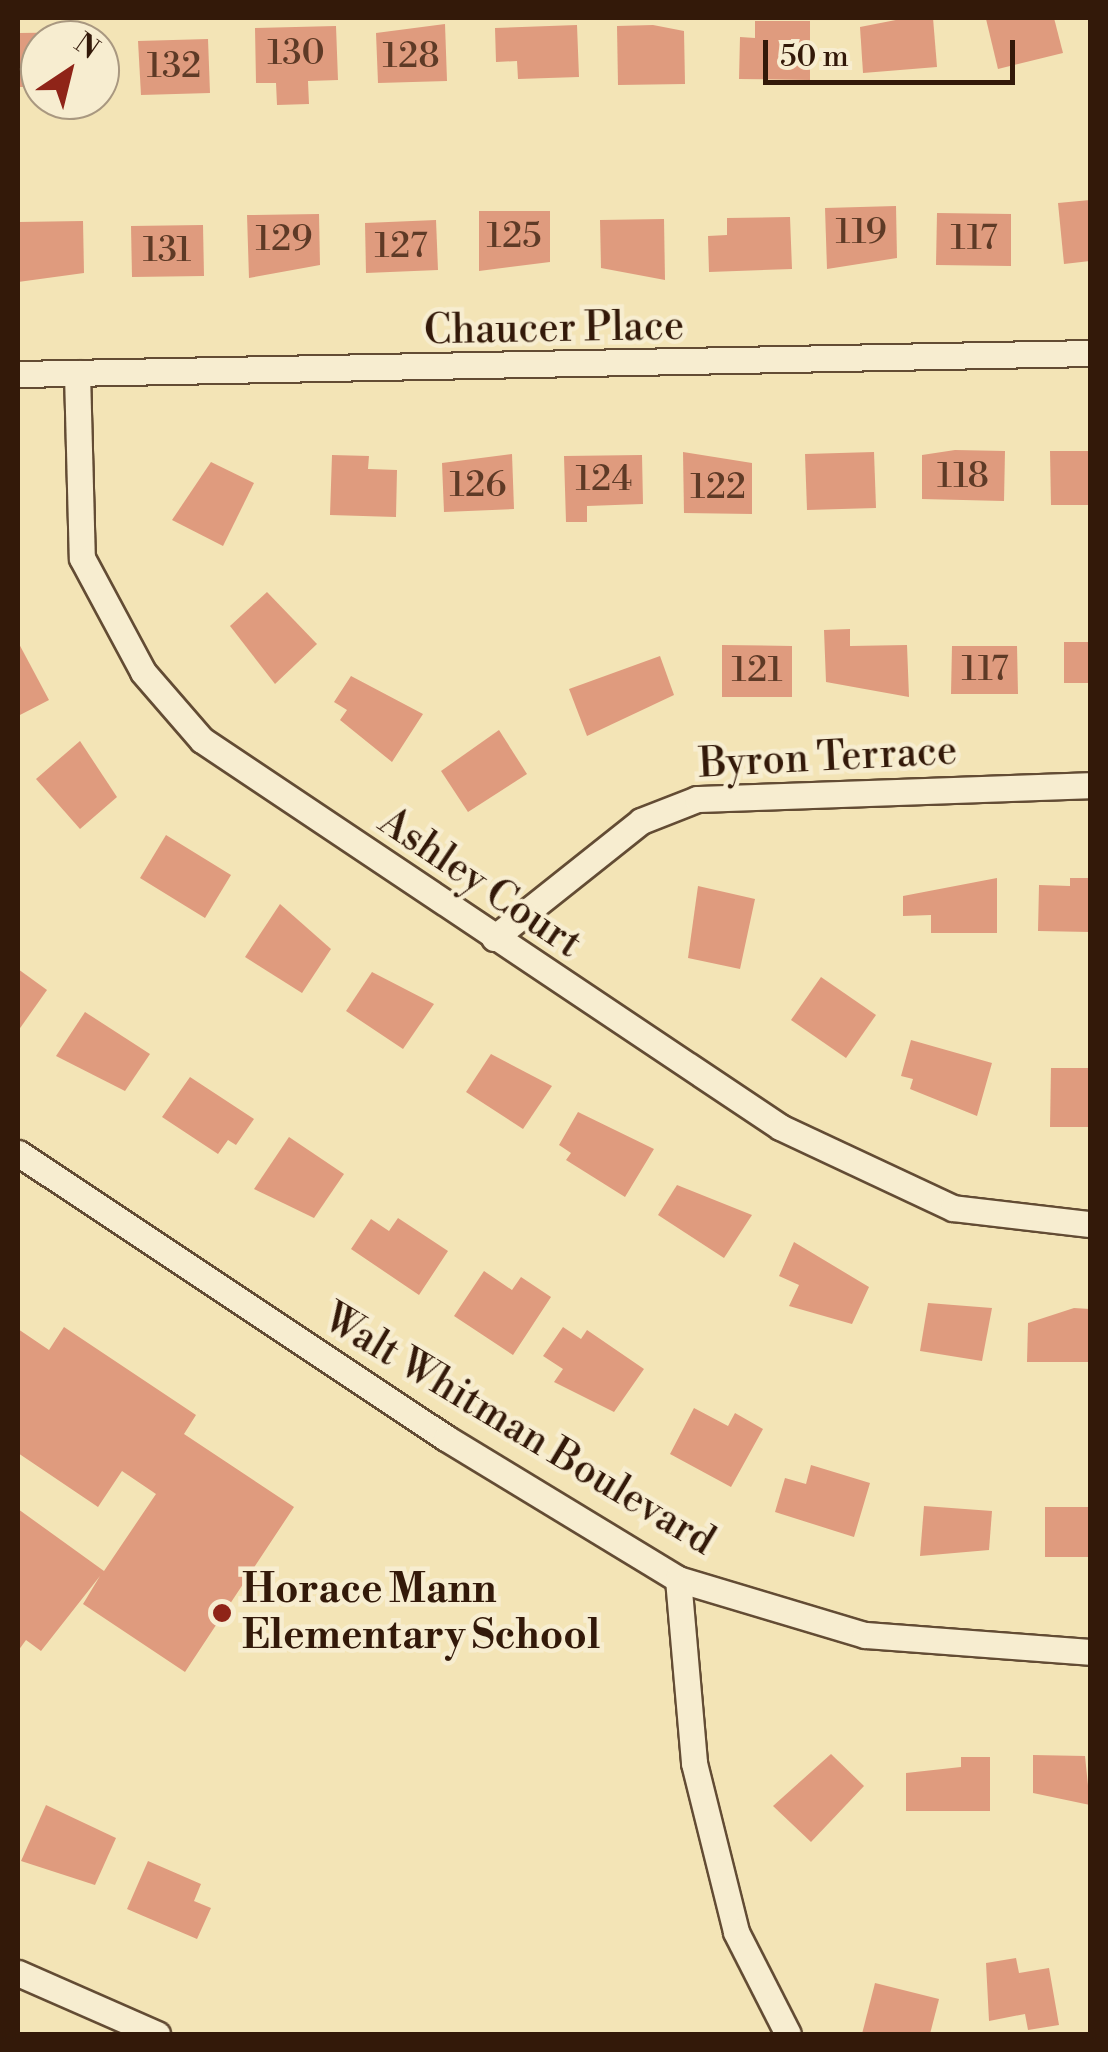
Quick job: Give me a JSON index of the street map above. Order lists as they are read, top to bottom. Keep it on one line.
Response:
{"streets":{"street":["Chaucer Place","Byron Terrace","Ashley Court","Walt Whitman Boulevard"]},"crossings":[["Chaucer Place","Ashley Court"],["Byron Terrace","Ashley Court"]],"places":["Horace Mann Elementary School"],"house_numbers":["130","128","132","119","125","117","129","127","131","118","124","126","122","117","121"],"scale_bar":"50 m","north":"top right"}
